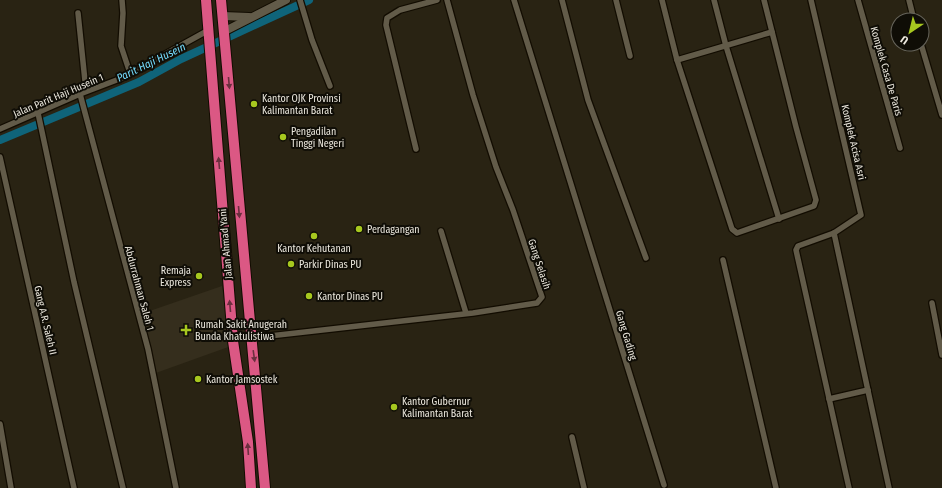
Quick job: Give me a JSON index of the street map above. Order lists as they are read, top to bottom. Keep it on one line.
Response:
{"streets":{"highway":["Jalan Ahmad Yani"],"street":["Komplek Casa De Paris","Jalan Parit Haji Husein 1","Komplek Acisa Asri","Gang Selasih","Abdurrahman Saleh 1","Gang A.R. Saleh II","Gang Gading"]},"crossings":[["Jalan Parit Haji Husein 1","Jalan Ahmad Yani"],["Jalan Parit Haji Husein 1","Abdurrahman Saleh 1"],["Jalan Ahmad Yani","Gang Selasih"]],"water":["Parit Haji Husein"],"places":{"other":["Kantor OJK Provinsi Kalimantan Barat","Pengadilan Tinggi Negeri","Perdagangan","Kantor Kehutanan","Parkir Dinas PU","Remaja Express","Kantor Dinas PU","Kantor Jamsostek","Kantor Gubernur Kalimantan Barat"],"health":["Rumah Sakit Anugerah Bunda Khatulistiwa"]},"north":"bottom left"}
